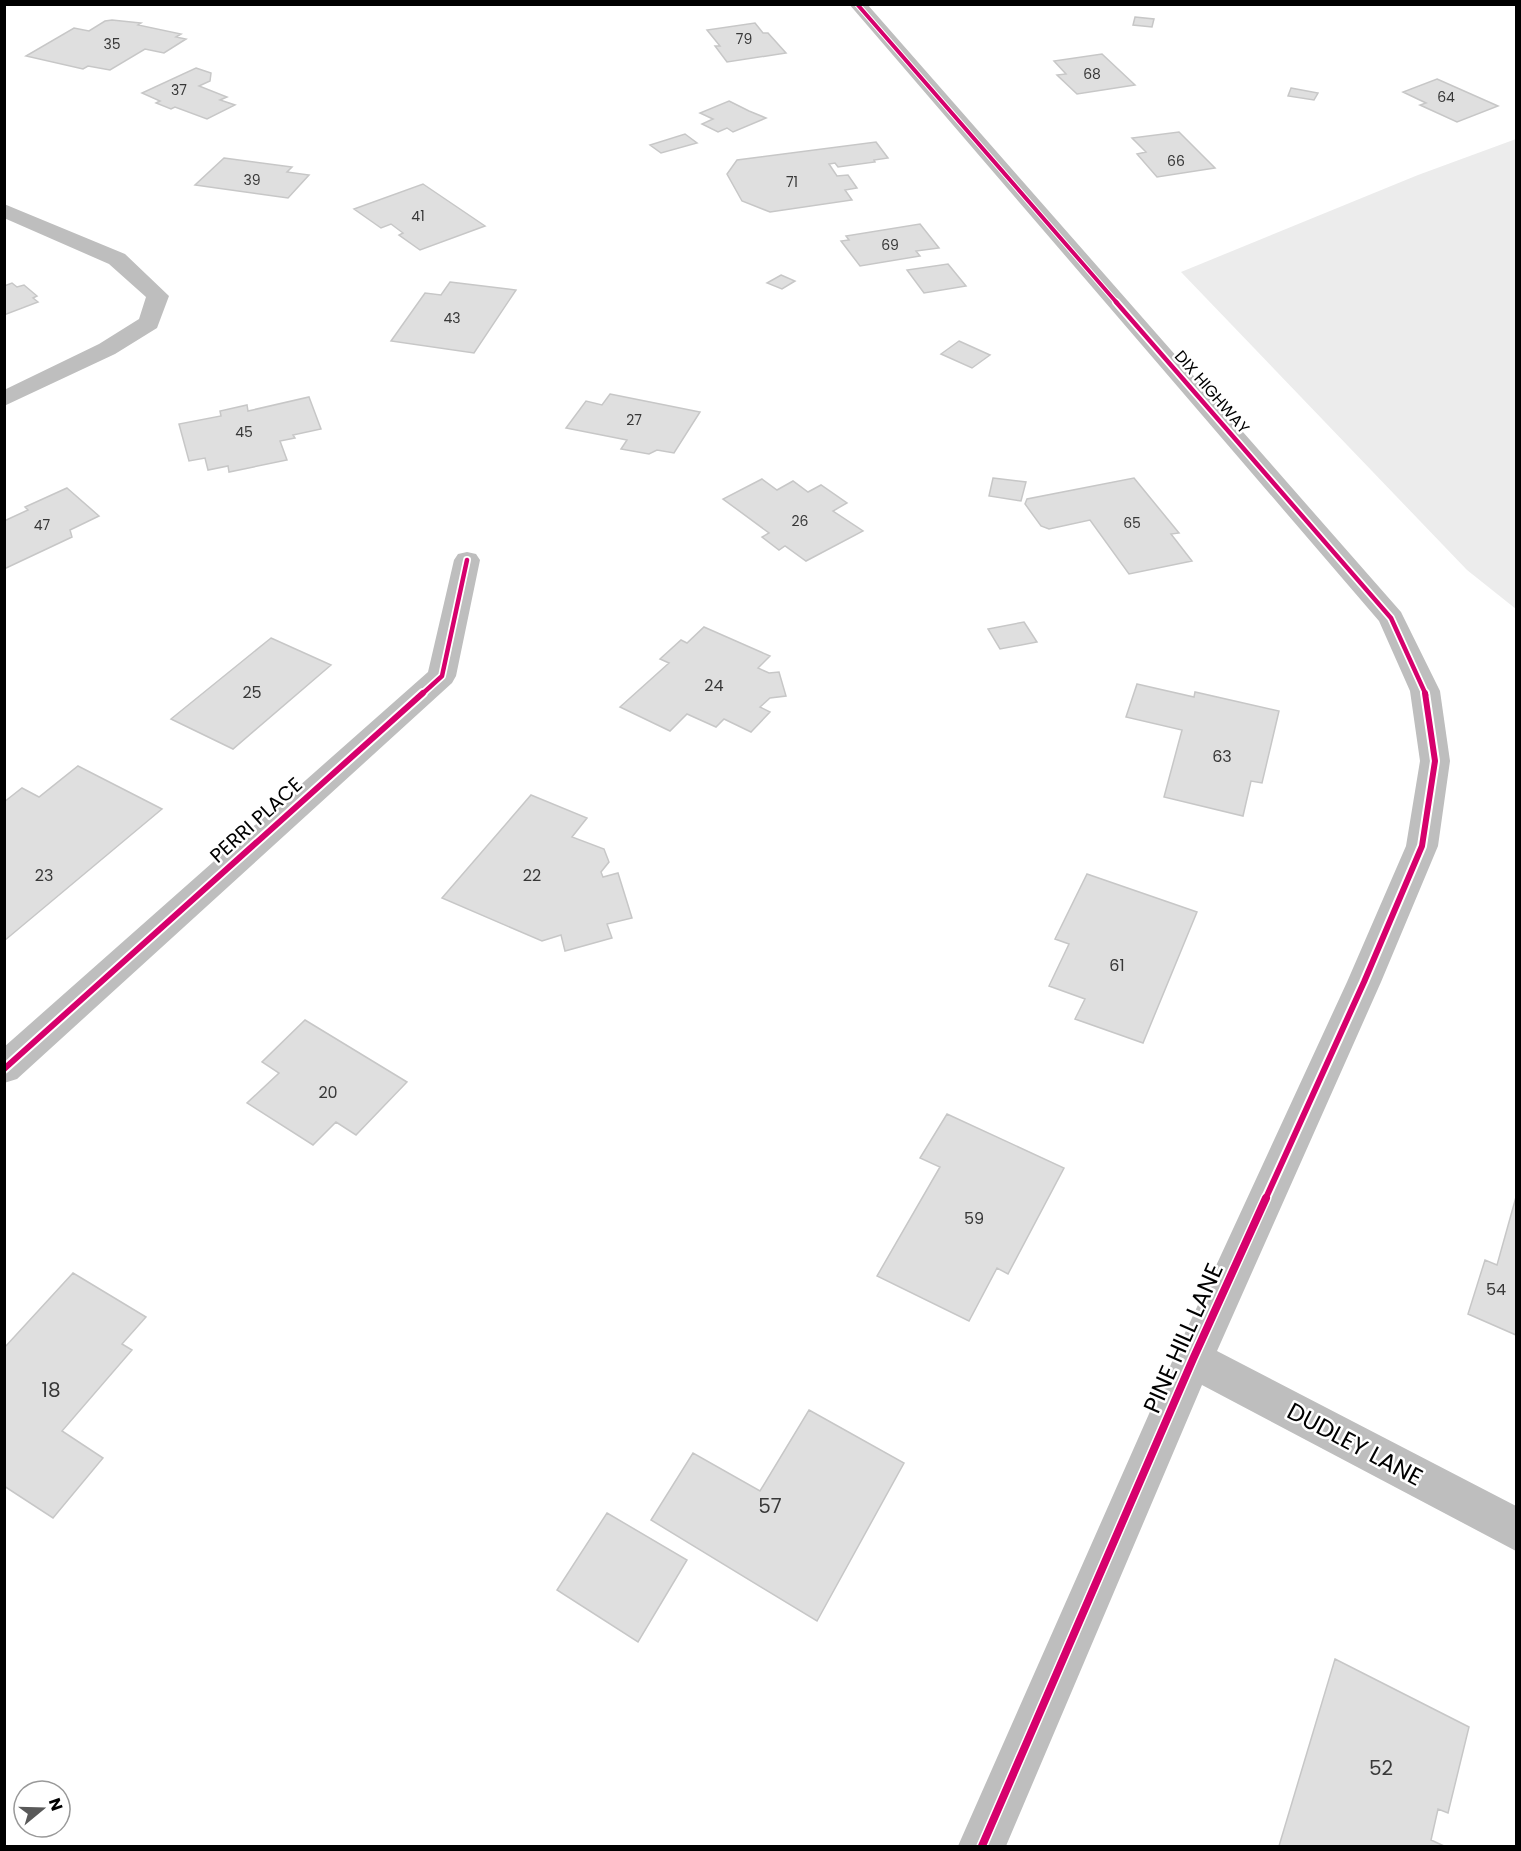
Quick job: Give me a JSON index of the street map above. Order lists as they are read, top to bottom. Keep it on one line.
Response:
{"streets":{"street":["DIX HIGHWAY","PERRI PLACE","PINE HILL LANE","DUDLEY LANE"]},"crossings":[["DIX HIGHWAY","PINE HILL LANE"],["PINE HILL LANE","DUDLEY LANE"]],"house_numbers":["79","35","68","37","64","66","39","71","41","69","43","27","45","26","65","47","24","25","63","23","22","61","20","59","54","18","57","52"],"north":"right"}
